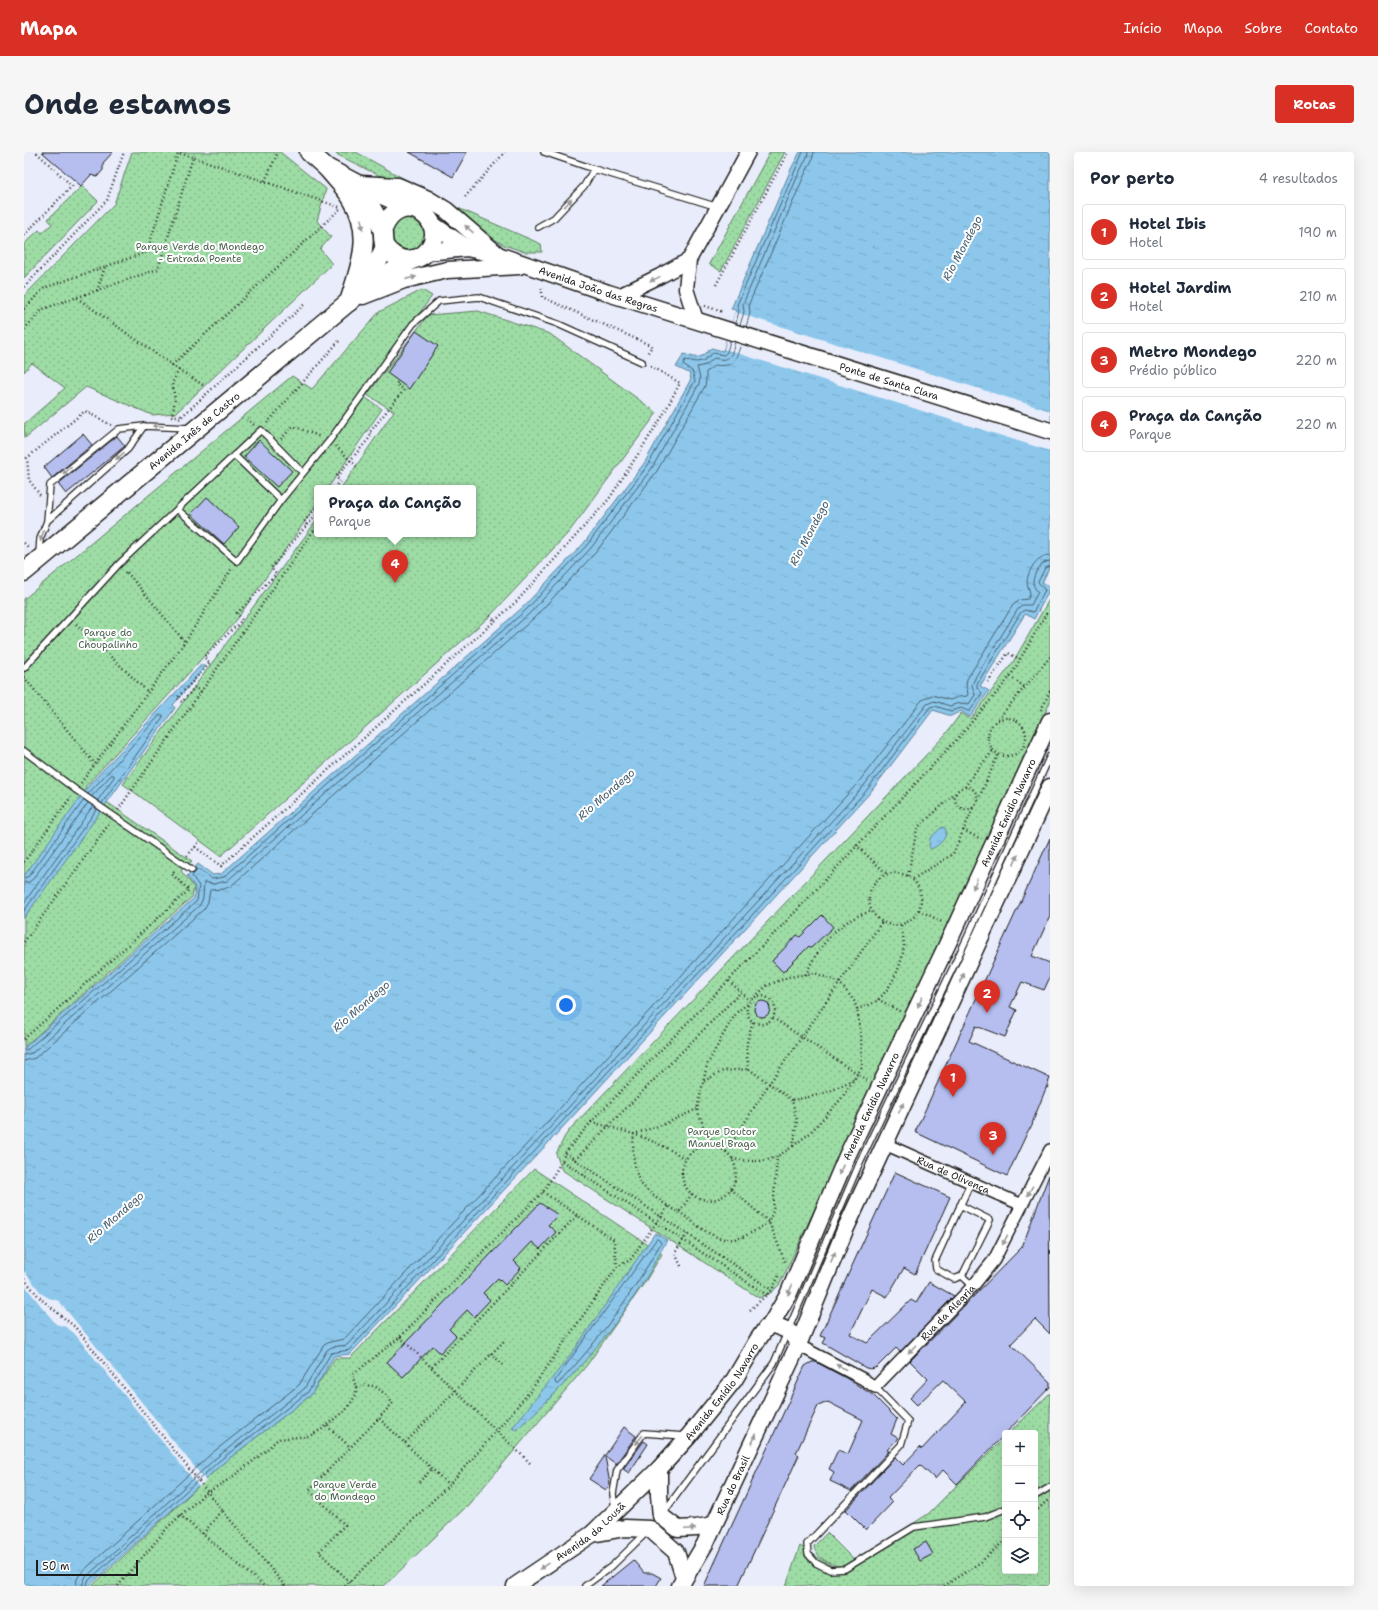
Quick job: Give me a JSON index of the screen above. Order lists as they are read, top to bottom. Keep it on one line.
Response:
{"streets":{"main road":["Avenida João das Regras","Ponte de Santa Clara","Avenida Inês de Castro","Avenida Emídio Navarro","Rua do Brasil","Avenida da Lousã"],"street":["Rua de Olivença","Rua da Alegria"]},"crossings":[["Avenida João das Regras","Ponte de Santa Clara"],["Avenida João das Regras","Avenida Inês de Castro"],["Avenida Emídio Navarro","Avenida da Lousã"],["Rua de Olivença","Rua da Alegria"]],"one_way":["Rua da Alegria","Rua do Brasil","Avenida da Lousã"],"water":["Rio Mondego"],"parks":["Parque Verde do Mondego - Entrada Poente","Parque do Choupalinho","Parque Doutor Manuel Braga","Parque Verde do Mondego"],"scale_bar":"50 m","page":{"header":"Mapa","nav":["Início","Mapa","Sobre","Contato"],"title":"Onde estamos","buttons":"Rotas","heading":["Por perto","4 resultados"],"list":[{"mark":"1","name":"Hotel Ibis","note":"Hotel","value":"190 m"},{"mark":"2","name":"Hotel Jardim","note":"Hotel","value":"210 m"},{"mark":"3","name":"Metro Mondego","note":"Prédio público","value":"220 m"},{"mark":"4","name":"Praça da Canção","note":"Parque","value":"220 m"}],"popup":["Praça da Canção","Parque"],"pins":["4","2","1","3"],"map_buttons":["+","−"],"scale":"50 m"}}
